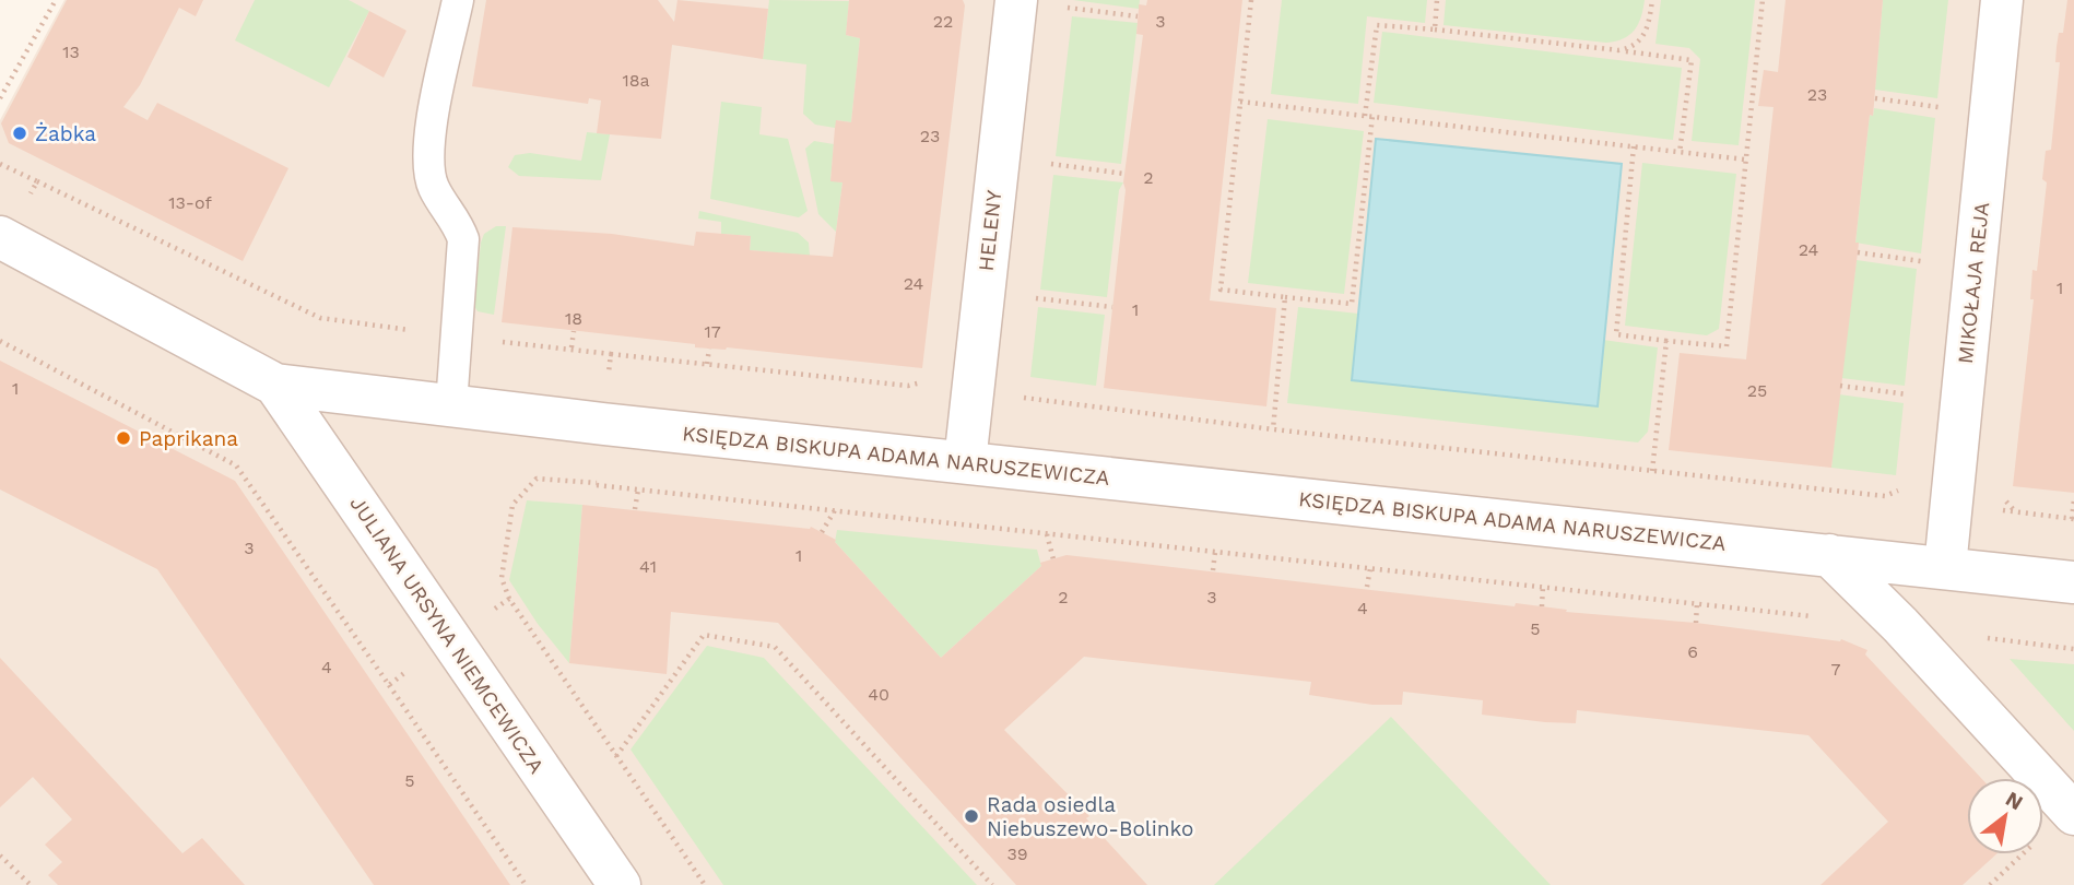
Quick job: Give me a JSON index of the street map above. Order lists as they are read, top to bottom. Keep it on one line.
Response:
{"streets":{"street":["HELENY","MIKOŁAJA REJA","KSIĘDZA BISKUPA ADAMA NARUSZEWICZA","JULIANA URSYNA NIEMCEWICZA"]},"crossings":[["HELENY","KSIĘDZA BISKUPA ADAMA NARUSZEWICZA"],["MIKOŁAJA REJA","KSIĘDZA BISKUPA ADAMA NARUSZEWICZA"],["KSIĘDZA BISKUPA ADAMA NARUSZEWICZA","JULIANA URSYNA NIEMCEWICZA"]],"places":["Żabka","Paprikana","Rada osiedla Niebuszewo-Bolinko"],"house_numbers":["22","3","13","18a","23","23","2","13-of","24","24","1","1","18","17","1","25","3","1","41","2","3","4","5","6","4","7","40","5","39"],"north":"top right"}
